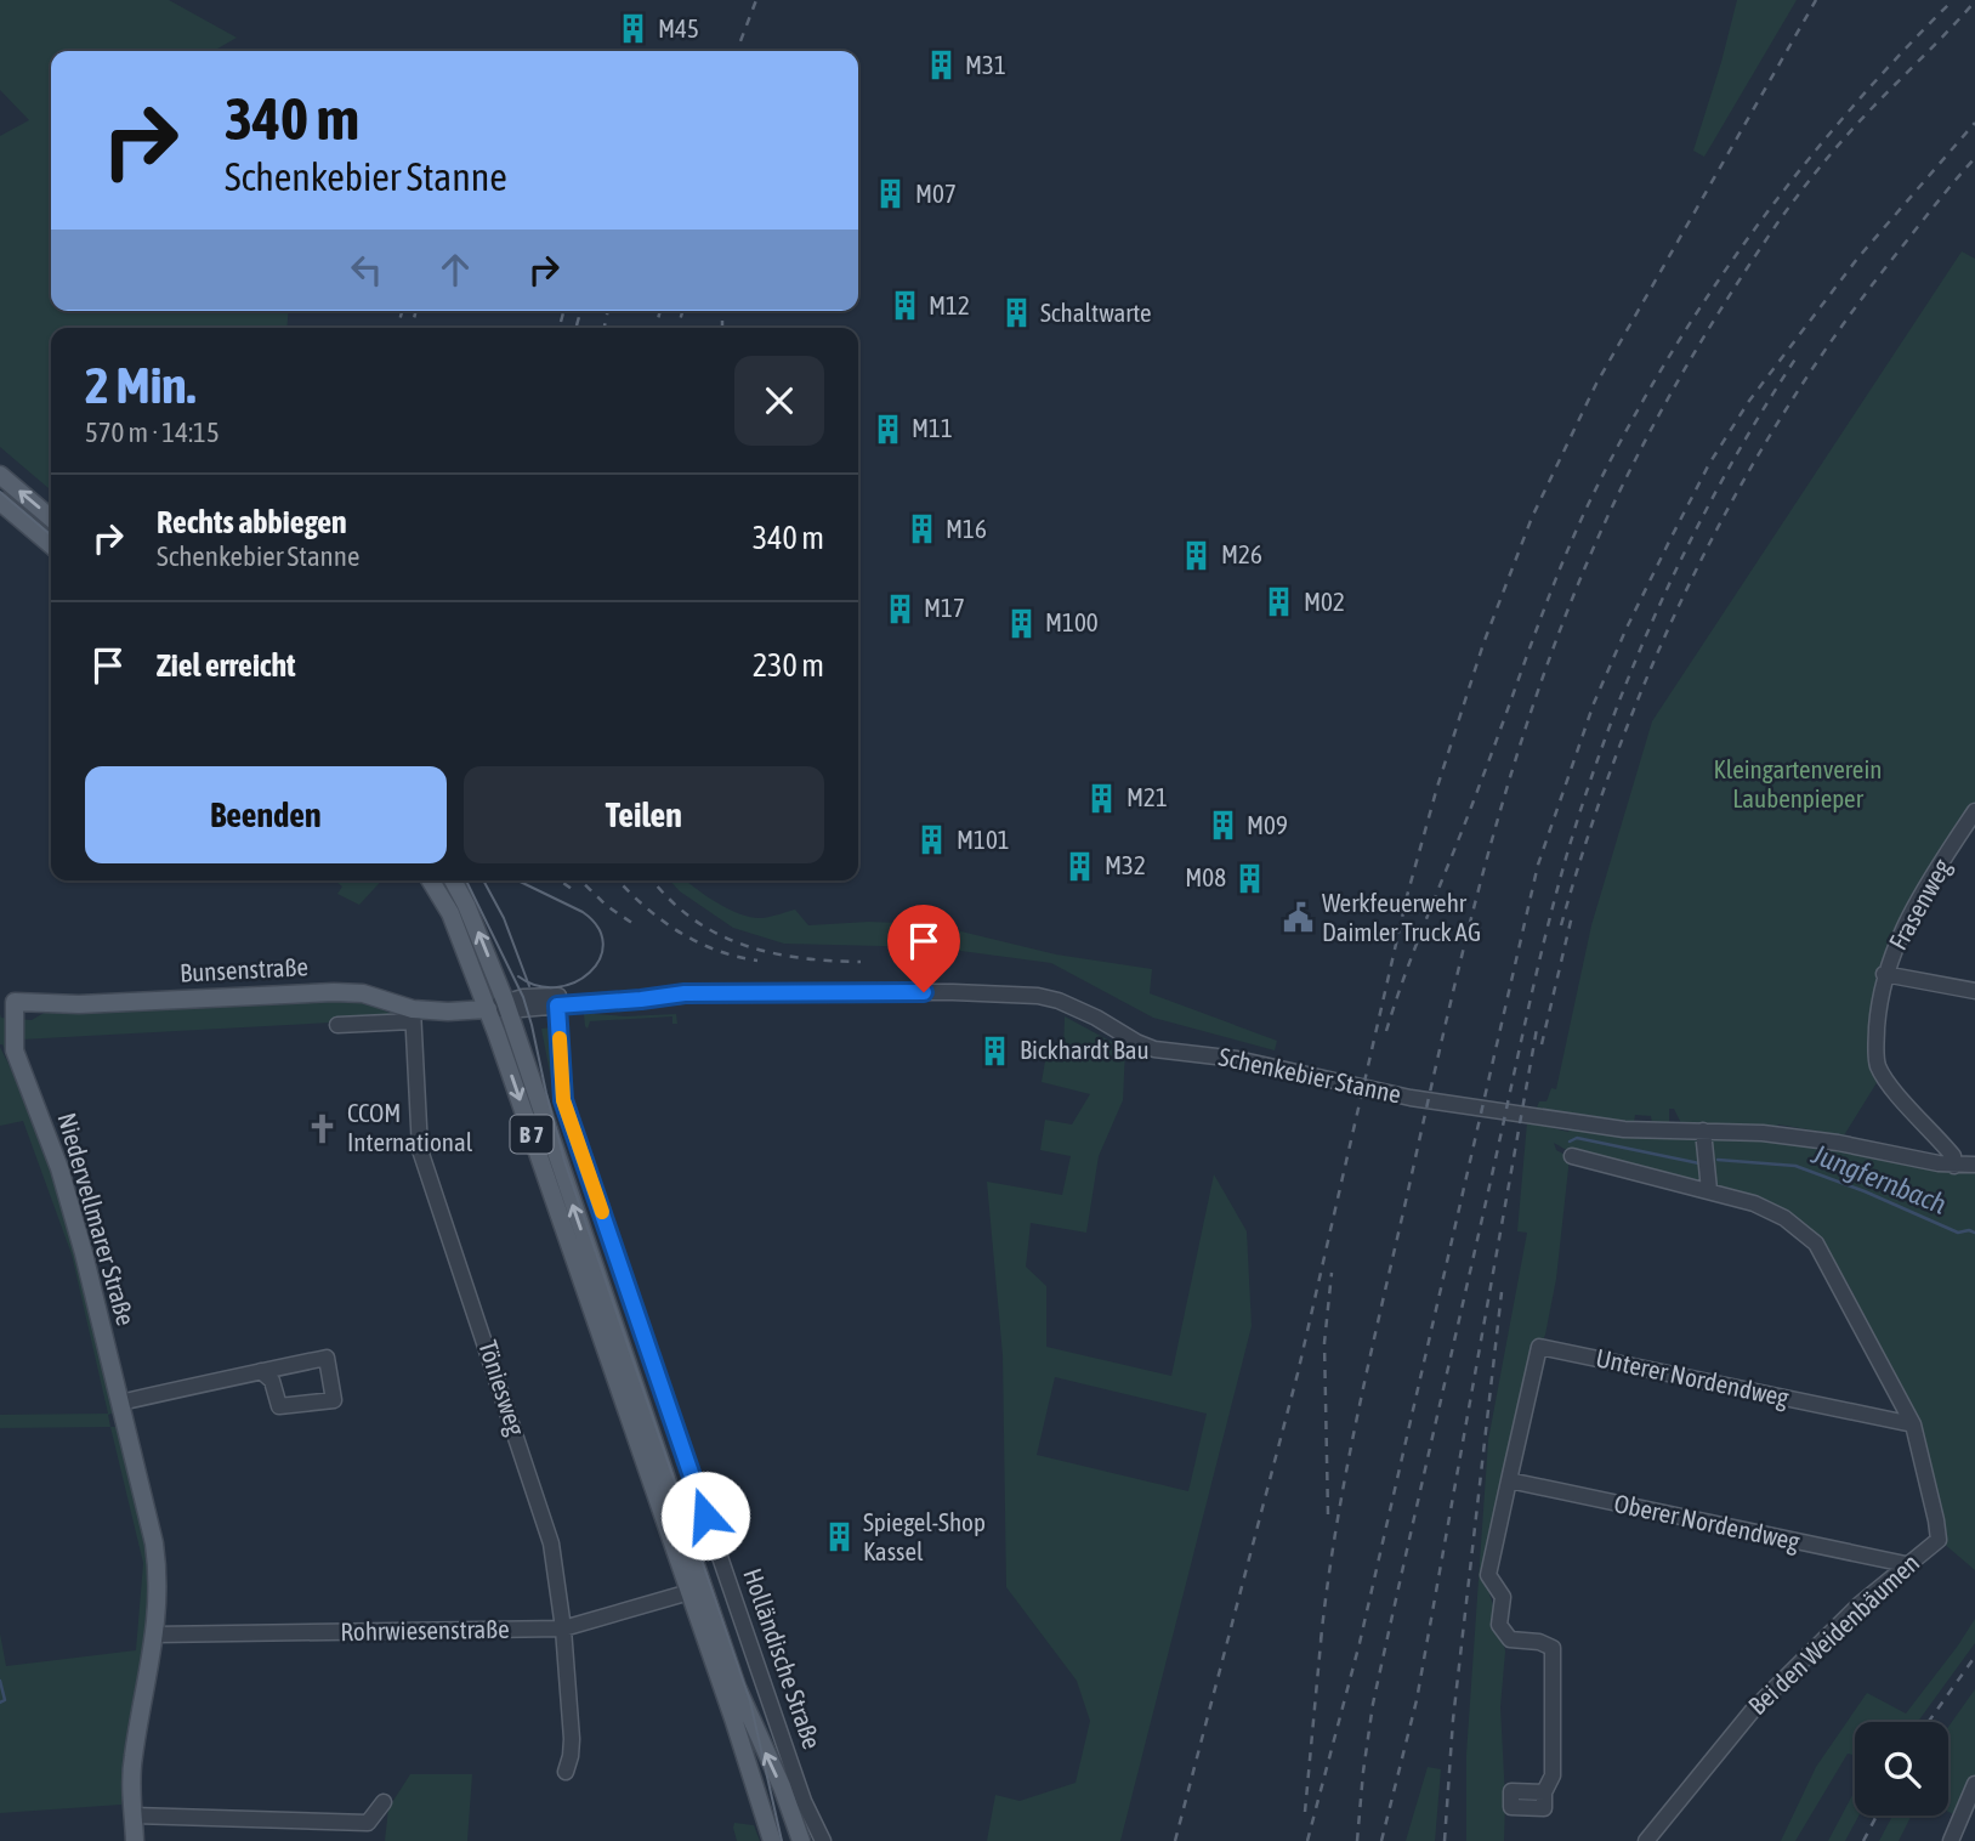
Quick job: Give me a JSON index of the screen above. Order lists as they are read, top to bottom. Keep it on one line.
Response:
{"streets":{"main road":["Bunsenstraße","B 7","Niedervellmarer Straße"],"street":["Frasenweg","Schenkebier Stanne","Unterer Nordendweg","Töniesweg","Oberer Nordendweg","Rohrwiesenstraße","Bei den Weidenbäumen","Holländische Straße"]},"crossings":[["Frasenweg","Schenkebier Stanne"],["Bunsenstraße","B 7"],["Bunsenstraße","Niedervellmarer Straße"],["Bunsenstraße","Töniesweg"],["Schenkebier Stanne","B 7"],["Schenkebier Stanne","Holländische Straße"],["B 7","Rohrwiesenstraße"],["Niedervellmarer Straße","Rohrwiesenstraße"],["Unterer Nordendweg","Oberer Nordendweg"],["Unterer Nordendweg","Bei den Weidenbäumen"],["Töniesweg","Rohrwiesenstraße"],["Oberer Nordendweg","Bei den Weidenbäumen"]],"water":["Jungfernbach"],"parks":["Kleingartenverein Laubenpieper"],"places":{"building":["M45","M31","M07","M12","Schaltwarte","M11","M16","M26","M02","M17","M100","M21","M09","M101","M32","M08","Bickhardt Bau","Spiegel-Shop Kassel"],"public building":["Werkfeuerwehr Daimler Truck AG"],"church":["CCOM International"]},"page":{"turn":["340 m","Schenkebier Stanne"],"heading":["2 Min.","570 m · 14:15"],"list":[{"name":"Rechts abbiegen","note":"Schenkebier Stanne","value":"340 m"},{"name":"Ziel erreicht","value":"230 m"}],"buttons":["Beenden","Teilen"]}}
